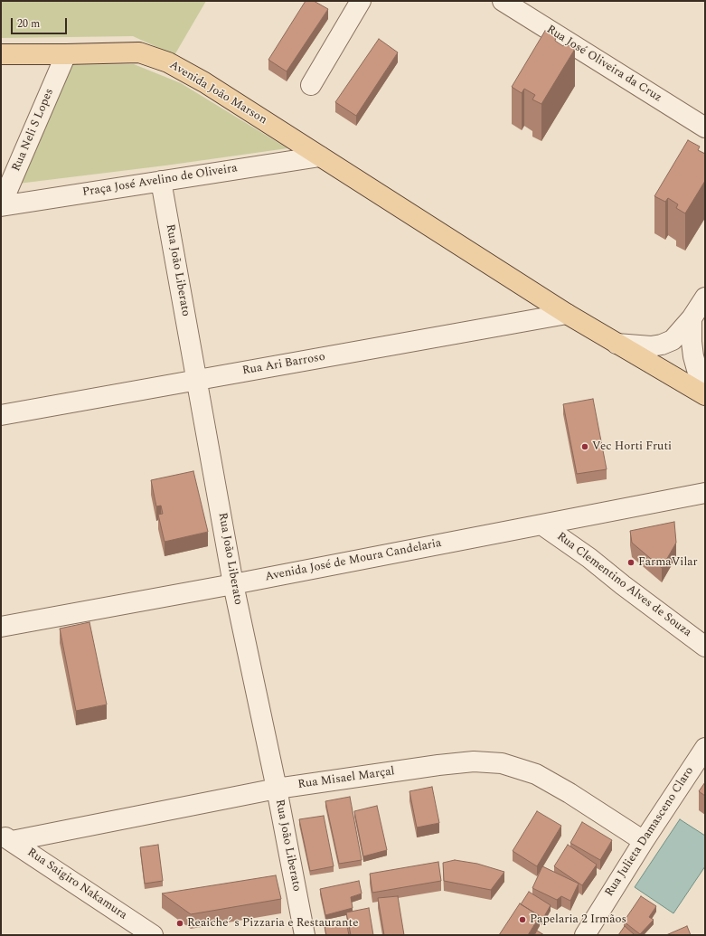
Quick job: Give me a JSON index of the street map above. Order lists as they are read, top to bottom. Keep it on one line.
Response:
{"streets":{"main road":["Avenida João Marson"],"street":["Rua José Oliveira da Cruz","Rua Neli S Lopes","Praça José Avelino de Oliveira","Rua João Liberato","Rua Ari Barroso","Avenida José de Moura Candelaria","Rua Clementino Alves de Souza","Rua Misael Marçal","Rua Julieta Damasceno Claro","Rua Saigiro Nakamura"]},"crossings":[["Avenida João Marson","Rua Neli S Lopes"],["Avenida João Marson","Praça José Avelino de Oliveira"],["Avenida João Marson","Rua Ari Barroso"],["Rua Neli S Lopes","Praça José Avelino de Oliveira"],["Praça José Avelino de Oliveira","Rua João Liberato"],["Rua João Liberato","Rua Ari Barroso"],["Rua João Liberato","Avenida José de Moura Candelaria"],["Rua João Liberato","Rua Misael Marçal"],["Avenida José de Moura Candelaria","Rua Clementino Alves de Souza"],["Rua Misael Marçal","Rua Julieta Damasceno Claro"],["Rua Misael Marçal","Rua Saigiro Nakamura"]],"places":["Vec Horti Fruti","FarmaVilar","Papelaria 2 Irmãos","Reaiche´ s Pizzaria e Restaurante"],"scale_bar":"20 m"}
